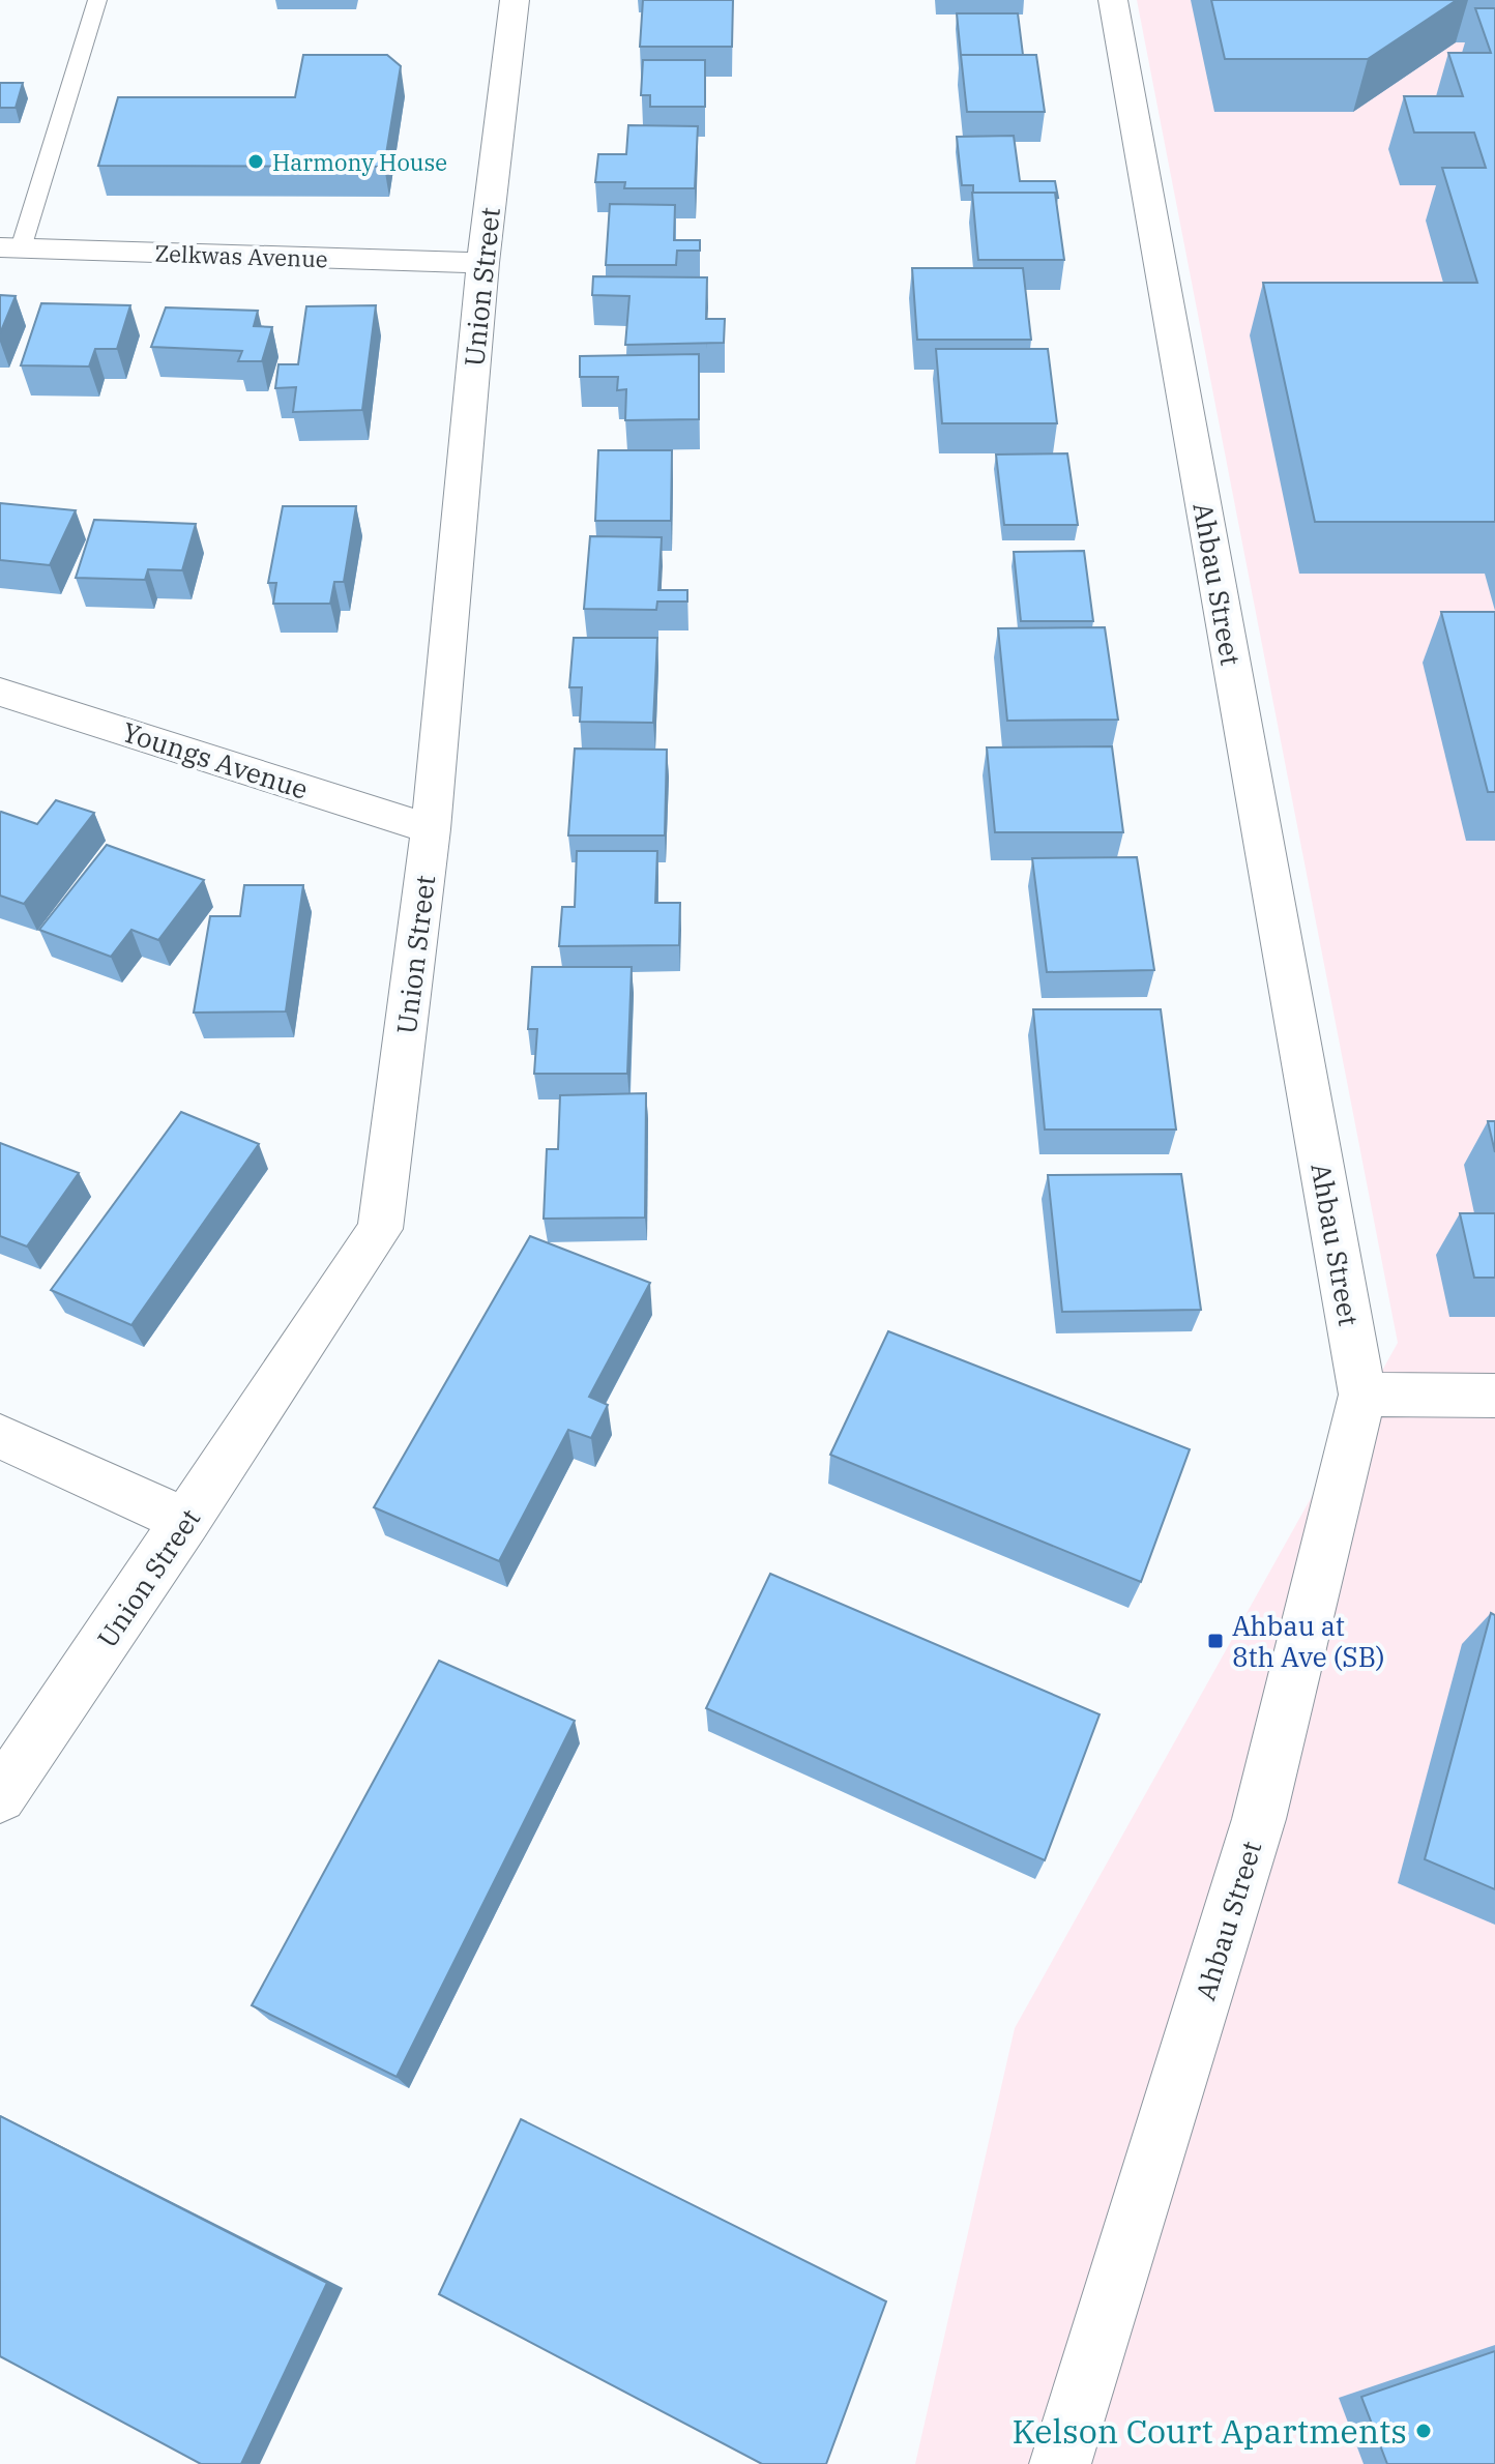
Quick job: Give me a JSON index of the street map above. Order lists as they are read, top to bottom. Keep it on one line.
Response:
{"streets":{"street":["Zelkwas Avenue","Union Street","Ahbau Street","Youngs Avenue"]},"crossings":[["Zelkwas Avenue","Union Street"],["Union Street","Youngs Avenue"]],"places":{"other":["Harmony House","Kelson Court Apartments"],"transit":["Ahbau at 8th Ave (SB)"]}}
